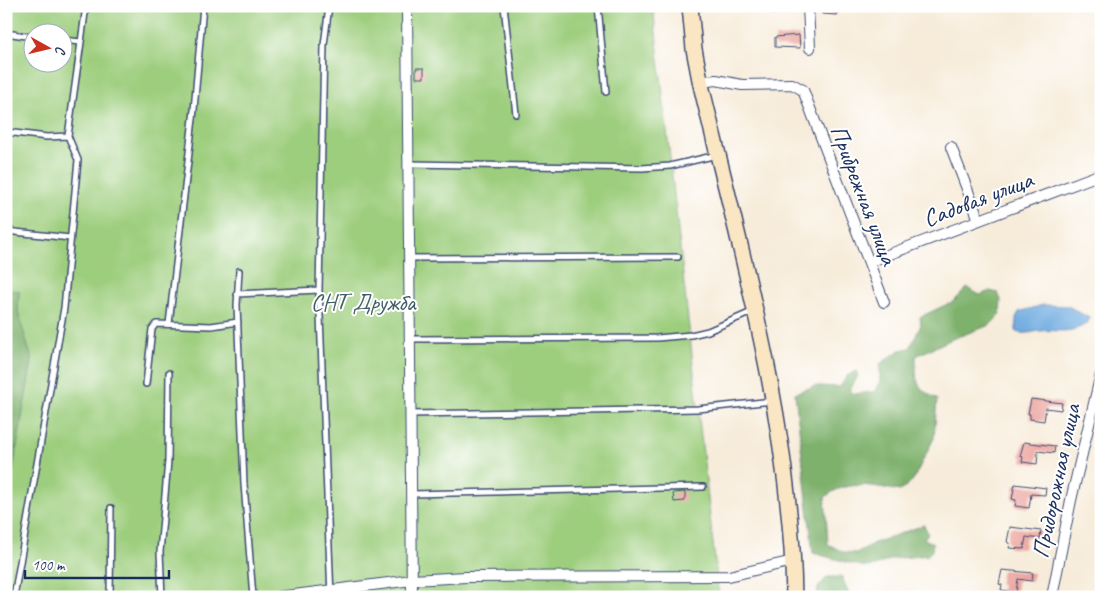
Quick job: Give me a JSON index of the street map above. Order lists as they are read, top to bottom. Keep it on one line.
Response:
{"streets":{"street":["Прибрежная улица","Садовая улица","Придорожная улица"]},"crossings":[["Прибрежная улица","Садовая улица"]],"parks":["СНТ Дружба"],"scale_bar":"100 m","north":"right"}
